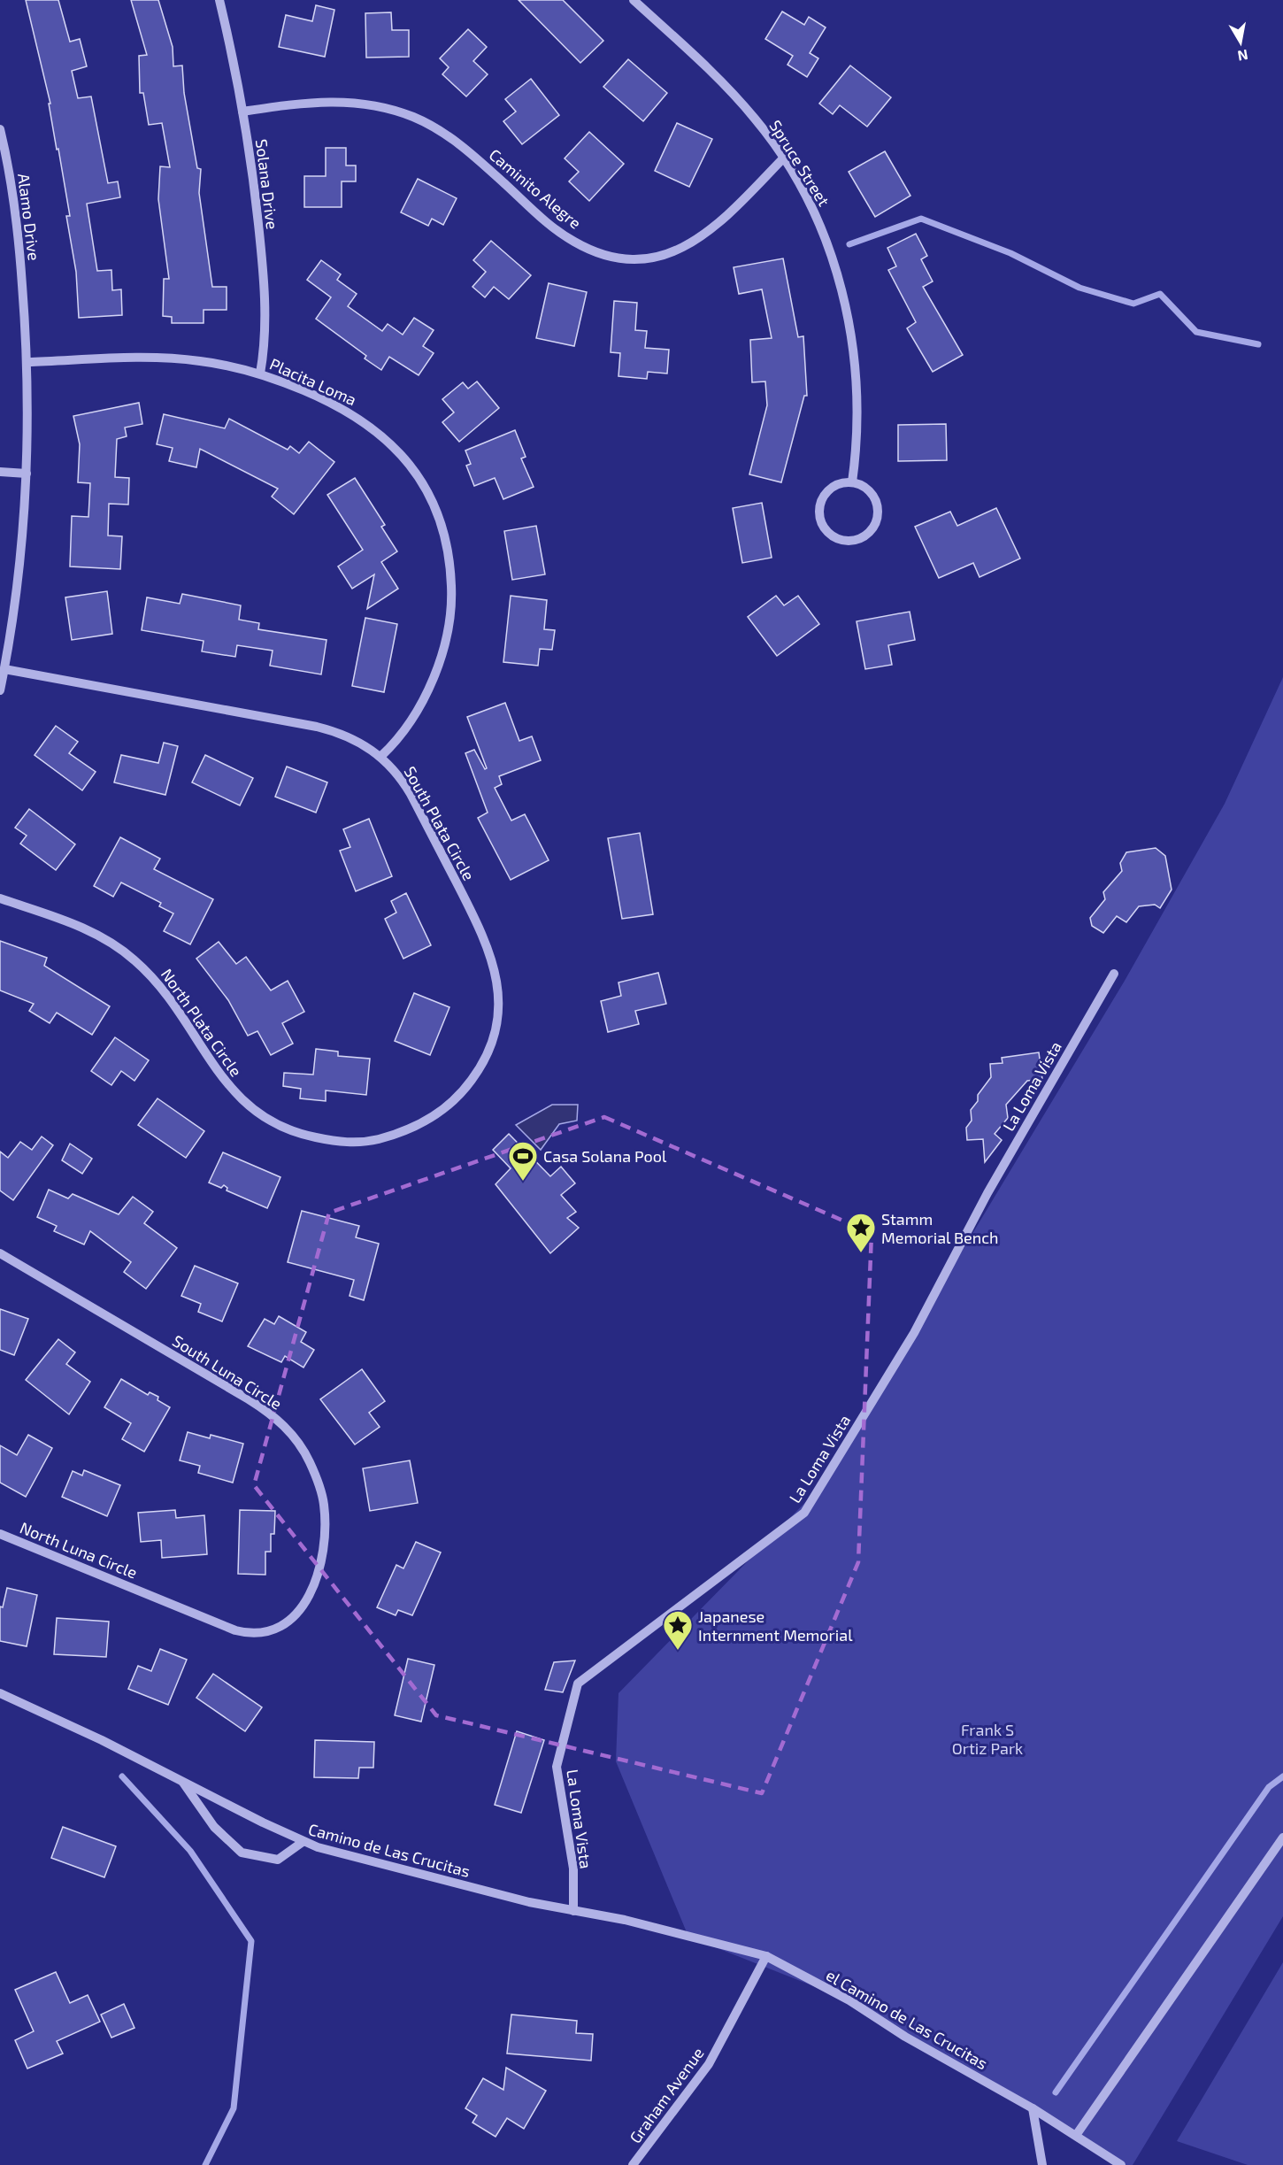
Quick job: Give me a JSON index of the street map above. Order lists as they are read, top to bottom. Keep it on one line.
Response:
{"streets":{"street":["Spruce Street","Solana Drive","Caminito Alegre","Alamo Drive","Placita Loma","South Plata Circle","North Plata Circle","La Loma Vista","South Luna Circle","North Luna Circle","Camino de Las Crucitas","el Camino de Las Crucitas","Graham Avenue"]},"crossings":[["Spruce Street","Caminito Alegre"],["Solana Drive","Caminito Alegre"],["Solana Drive","Placita Loma"],["Alamo Drive","Placita Loma"],["Alamo Drive","South Plata Circle"],["Placita Loma","South Plata Circle"],["South Plata Circle","North Plata Circle"],["La Loma Vista","Camino de Las Crucitas"],["South Luna Circle","North Luna Circle"],["Camino de Las Crucitas","el Camino de Las Crucitas"],["Camino de Las Crucitas","Graham Avenue"],["el Camino de Las Crucitas","Graham Avenue"]],"parks":["Frank S Ortiz Park"],"places":{"sports":["Casa Solana Pool"],"place":["Stamm Memorial Bench","Japanese Internment Memorial"]},"north":"bottom"}
